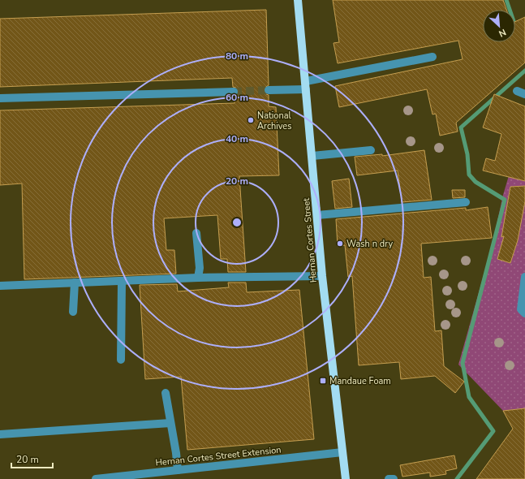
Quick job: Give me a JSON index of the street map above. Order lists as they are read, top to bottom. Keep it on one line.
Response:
{"streets":{"main road":["Hernan Cortes Street"],"street":["Hernan Cortes Street Extension"]},"crossings":[["Hernan Cortes Street","Hernan Cortes Street Extension"]],"places":{"other":["National Archives","Wash n dry"],"transit":["Mandaue Foam"]},"scale_bar":"20 m","north":"bottom right","rings":["80 m","60 m","40 m","20 m"]}
